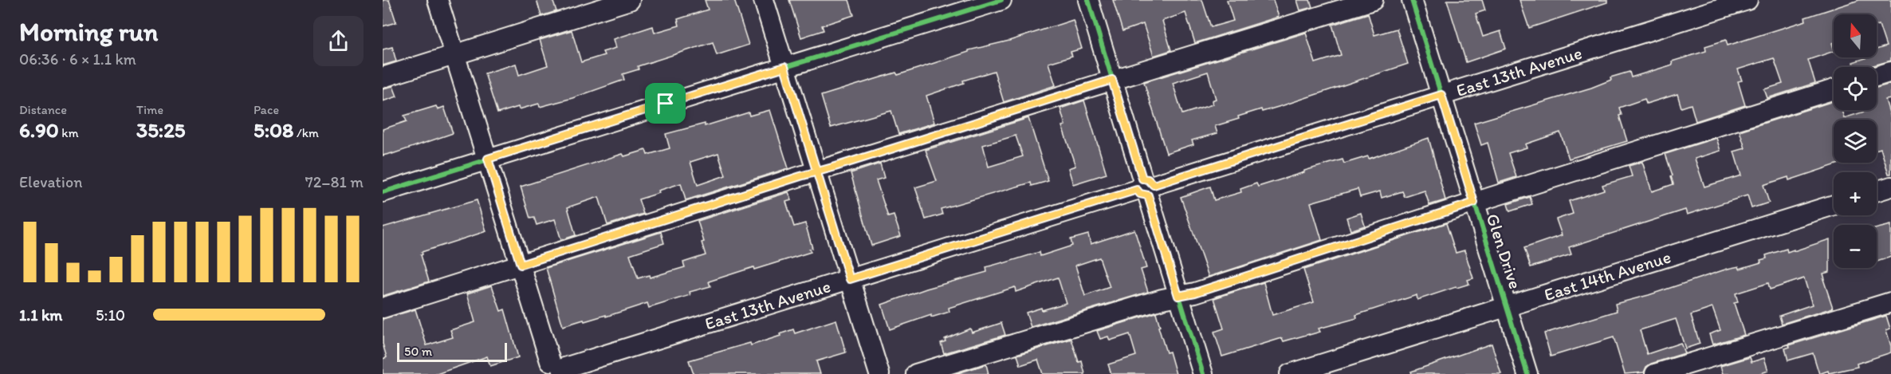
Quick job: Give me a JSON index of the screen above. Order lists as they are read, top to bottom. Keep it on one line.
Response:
{"streets":{"street":["East 13th Avenue","Glen Drive","East 14th Avenue"]},"crossings":[["East 13th Avenue","Glen Drive"],["Glen Drive","East 14th Avenue"]],"scale_bar":"50 m","north":"top","page":{"heading":["Morning run","06:36 · 6 × 1.1 km"],"map_buttons":["+","−"],"stats":[["Distance","6.90 km"],["Time","35:25"],["Pace","5:08 /km"]],"chart":["Elevation","72–81 m"],"list":[{"name":"1.1 km","note":"5:10"}],"scale":"50 m"}}
